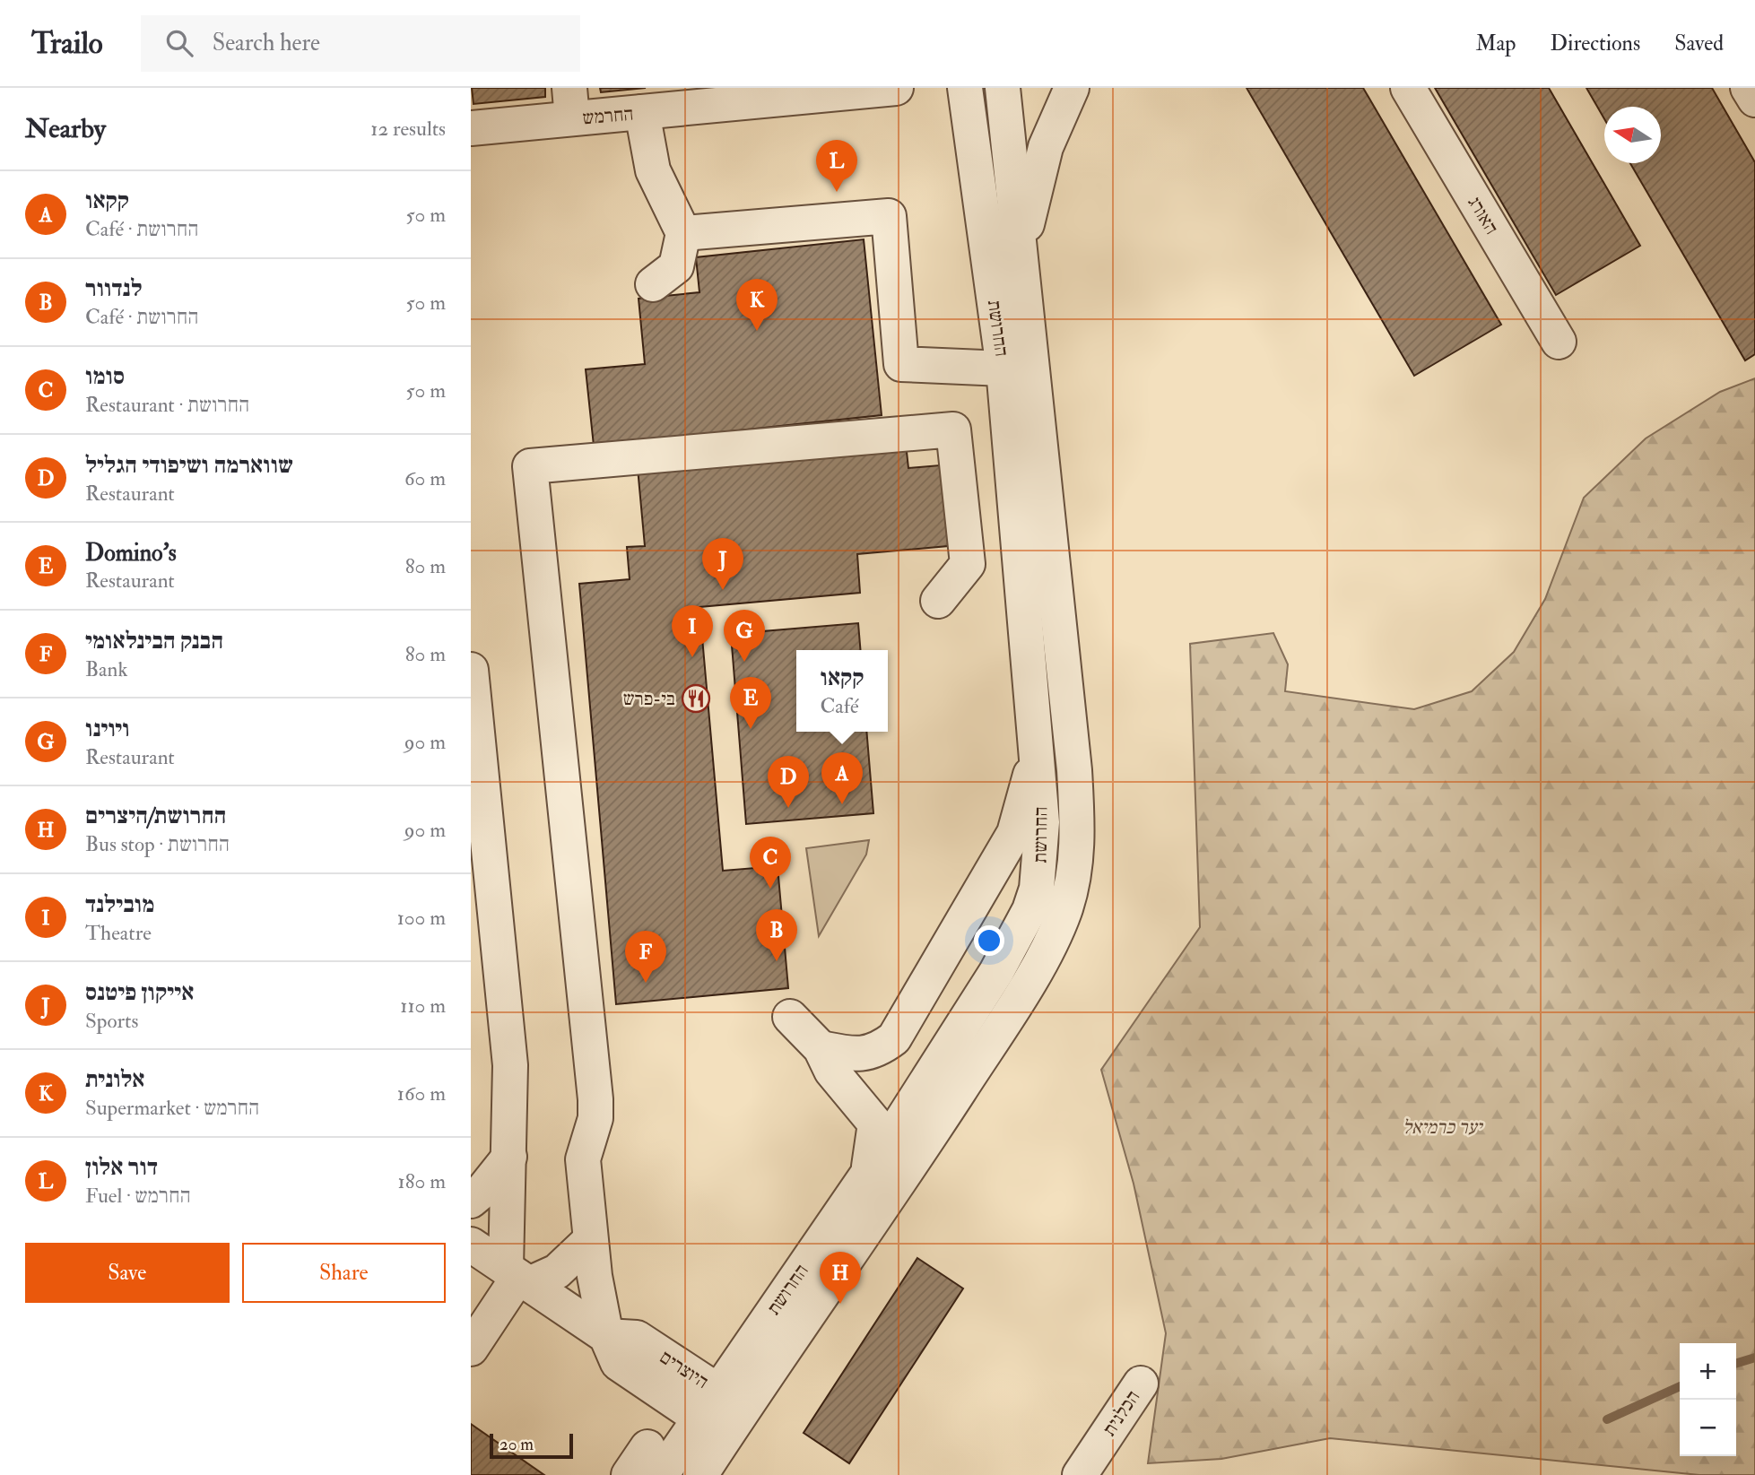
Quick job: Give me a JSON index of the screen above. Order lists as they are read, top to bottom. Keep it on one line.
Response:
{"streets":{"street":["החרמש","האורג","החרושת","היוצרים","הכלנית"]},"crossings":[["החרושת","היוצרים"]],"parks":["יער כרמיאל"],"places":{"restaurant":["בי-פרש"]},"scale_bar":"20 m","north":"left","page":{"header":"Trailo","search":"Search here","nav":["Map","Directions","Saved"],"heading":["Nearby","12 results"],"pins":["L","K","J","I","G","E","A","D","C","B","F","H"],"list":[{"mark":"A","name":"קקאו","note":"Café · החרושת","value":"50 m"},{"mark":"B","name":"לנדוור","note":"Café · החרושת","value":"50 m"},{"mark":"C","name":"סומו","note":"Restaurant · החרושת","value":"50 m"},{"mark":"D","name":"שווארמה ושיפודי הגליל","note":"Restaurant","value":"60 m"},{"mark":"E","name":"Domino's","note":"Restaurant","value":"80 m"},{"mark":"F","name":"הבנק הבינלאומי","note":"Bank","value":"80 m"},{"mark":"G","name":"ויוינו","note":"Restaurant","value":"90 m"},{"mark":"H","name":"החרושת/היצרים","note":"Bus stop · החרושת","value":"90 m"},{"mark":"I","name":"מובילנד","note":"Theatre","value":"100 m"},{"mark":"J","name":"אייקון פיטנס","note":"Sports","value":"110 m"},{"mark":"K","name":"אלונית","note":"Supermarket · החרמש","value":"160 m"},{"mark":"L","name":"דור אלון","note":"Fuel · החרמש","value":"180 m"}],"popup":["קקאו","Café"],"buttons":["Save","Share"],"map_buttons":["+","−"],"scale":"20 m"}}
